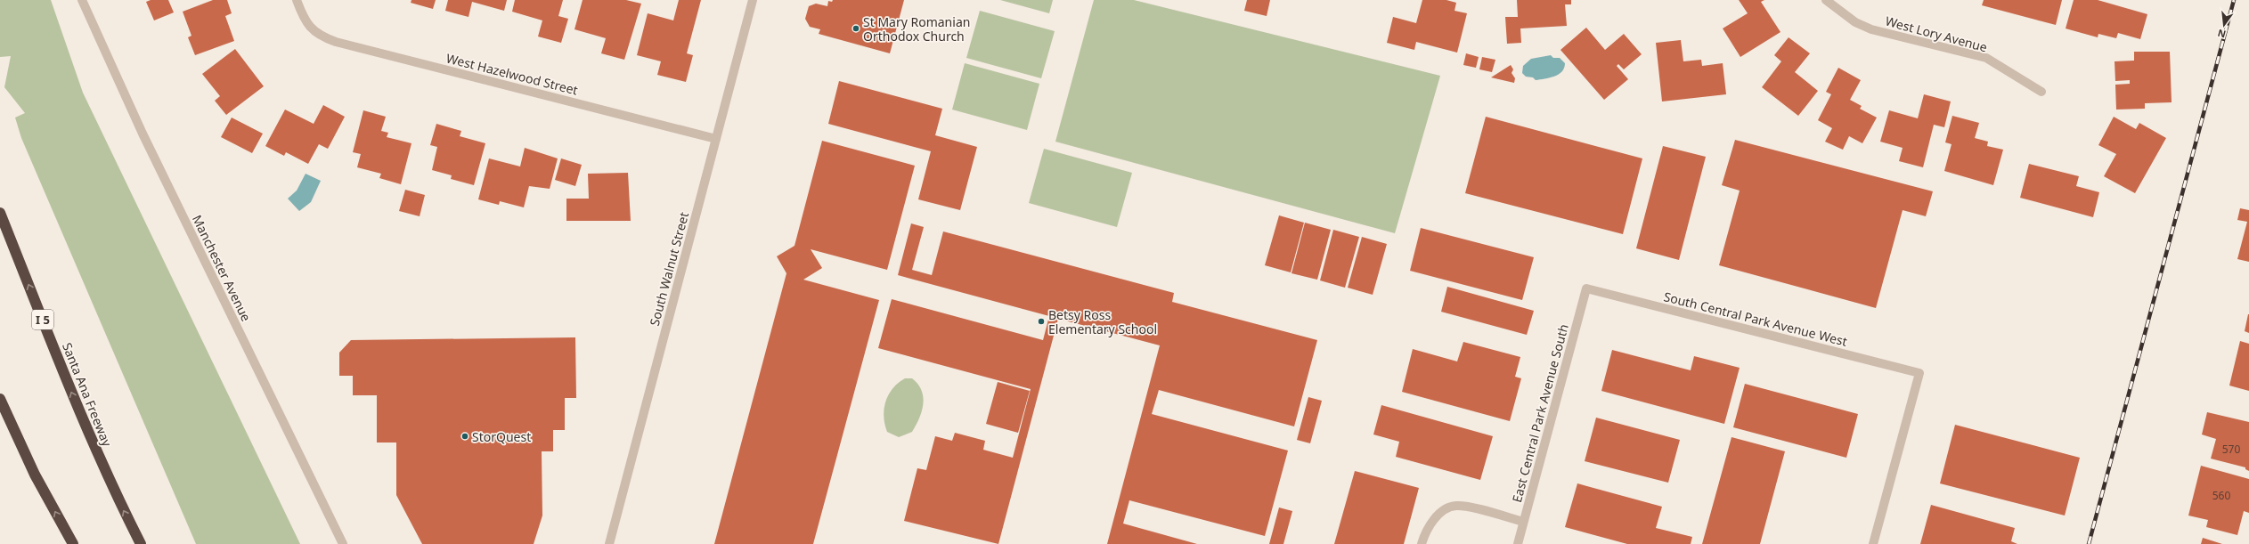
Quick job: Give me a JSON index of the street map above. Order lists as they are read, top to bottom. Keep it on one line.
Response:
{"streets":{"highway":["I 5","Santa Ana Freeway"],"street":["West Lory Avenue","West Hazelwood Street","Manchester Avenue","South Walnut Street","South Central Park Avenue West","East Central Park Avenue South"]},"crossings":[["West Hazelwood Street","South Walnut Street"],["South Central Park Avenue West","East Central Park Avenue South"]],"places":["St Mary Romanian Orthodox Church","Betsy Ross Elementary School","StorQuest"],"house_numbers":["570","560"],"north":"bottom"}
